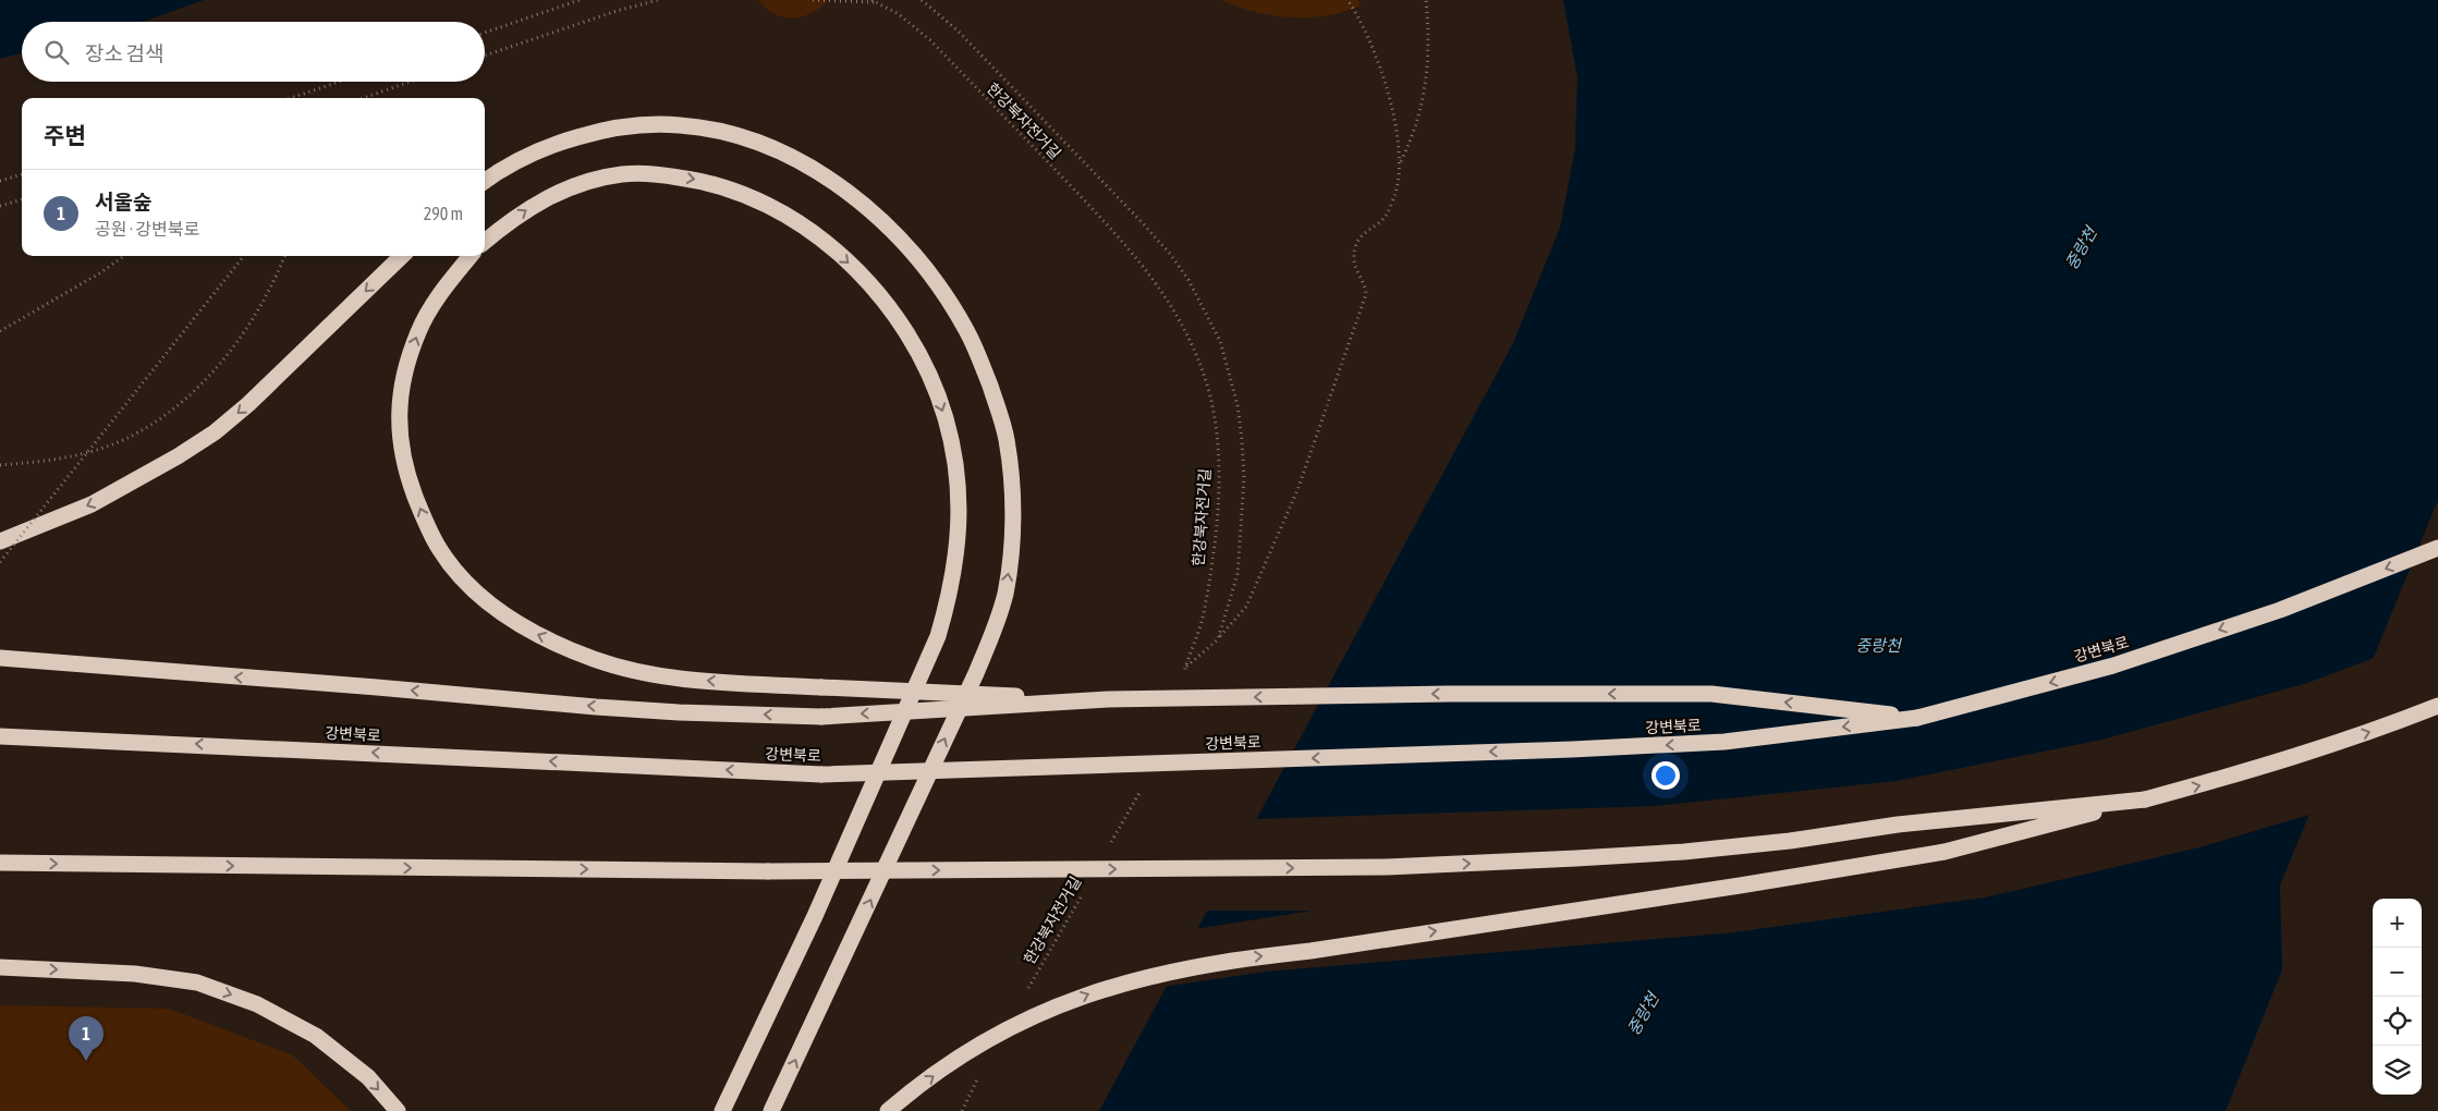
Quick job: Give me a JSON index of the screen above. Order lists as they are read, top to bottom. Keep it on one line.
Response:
{"streets":{"highway":["강변북로"],"path":["한강북자전거길"]},"water":["중랑천"],"page":{"search":"장소 검색","heading":"주변","list":[{"mark":"1","name":"서울숲","note":"공원 · 강변북로","value":"290 m"}],"map_buttons":["+","−"],"pins":"1"}}
